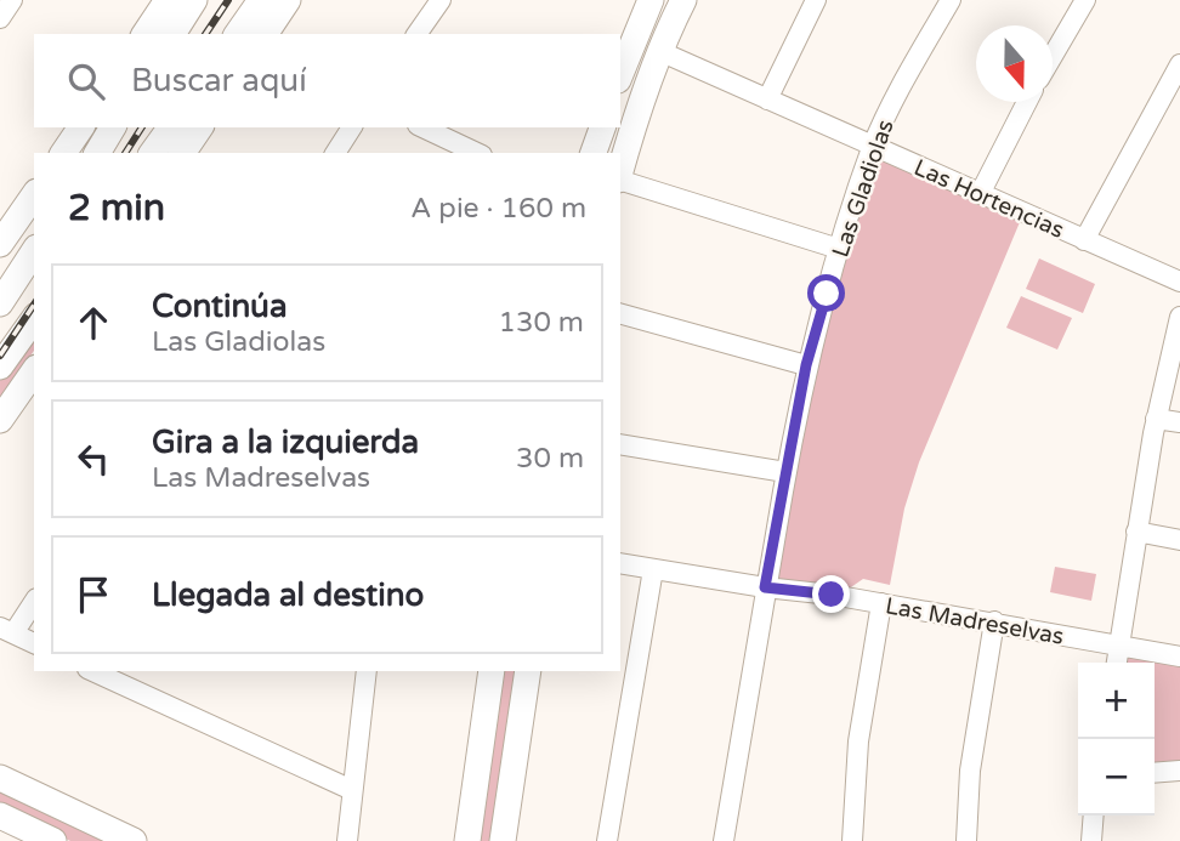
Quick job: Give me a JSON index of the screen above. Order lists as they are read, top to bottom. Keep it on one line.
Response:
{"streets":{"street":["Las Gladiolas","Las Hortencias","Las Madreselvas"]},"crossings":[["Las Gladiolas","Las Hortencias"],["Las Gladiolas","Las Madreselvas"]],"north":"bottom","page":{"search":"Buscar aquí","heading":["2 min","A pie · 160 m"],"list":[["Continúa","Las Gladiolas","130 m"],["Gira a la izquierda","Las Madreselvas","30 m"],"Llegada al destino"],"map_buttons":["+","−"]}}
